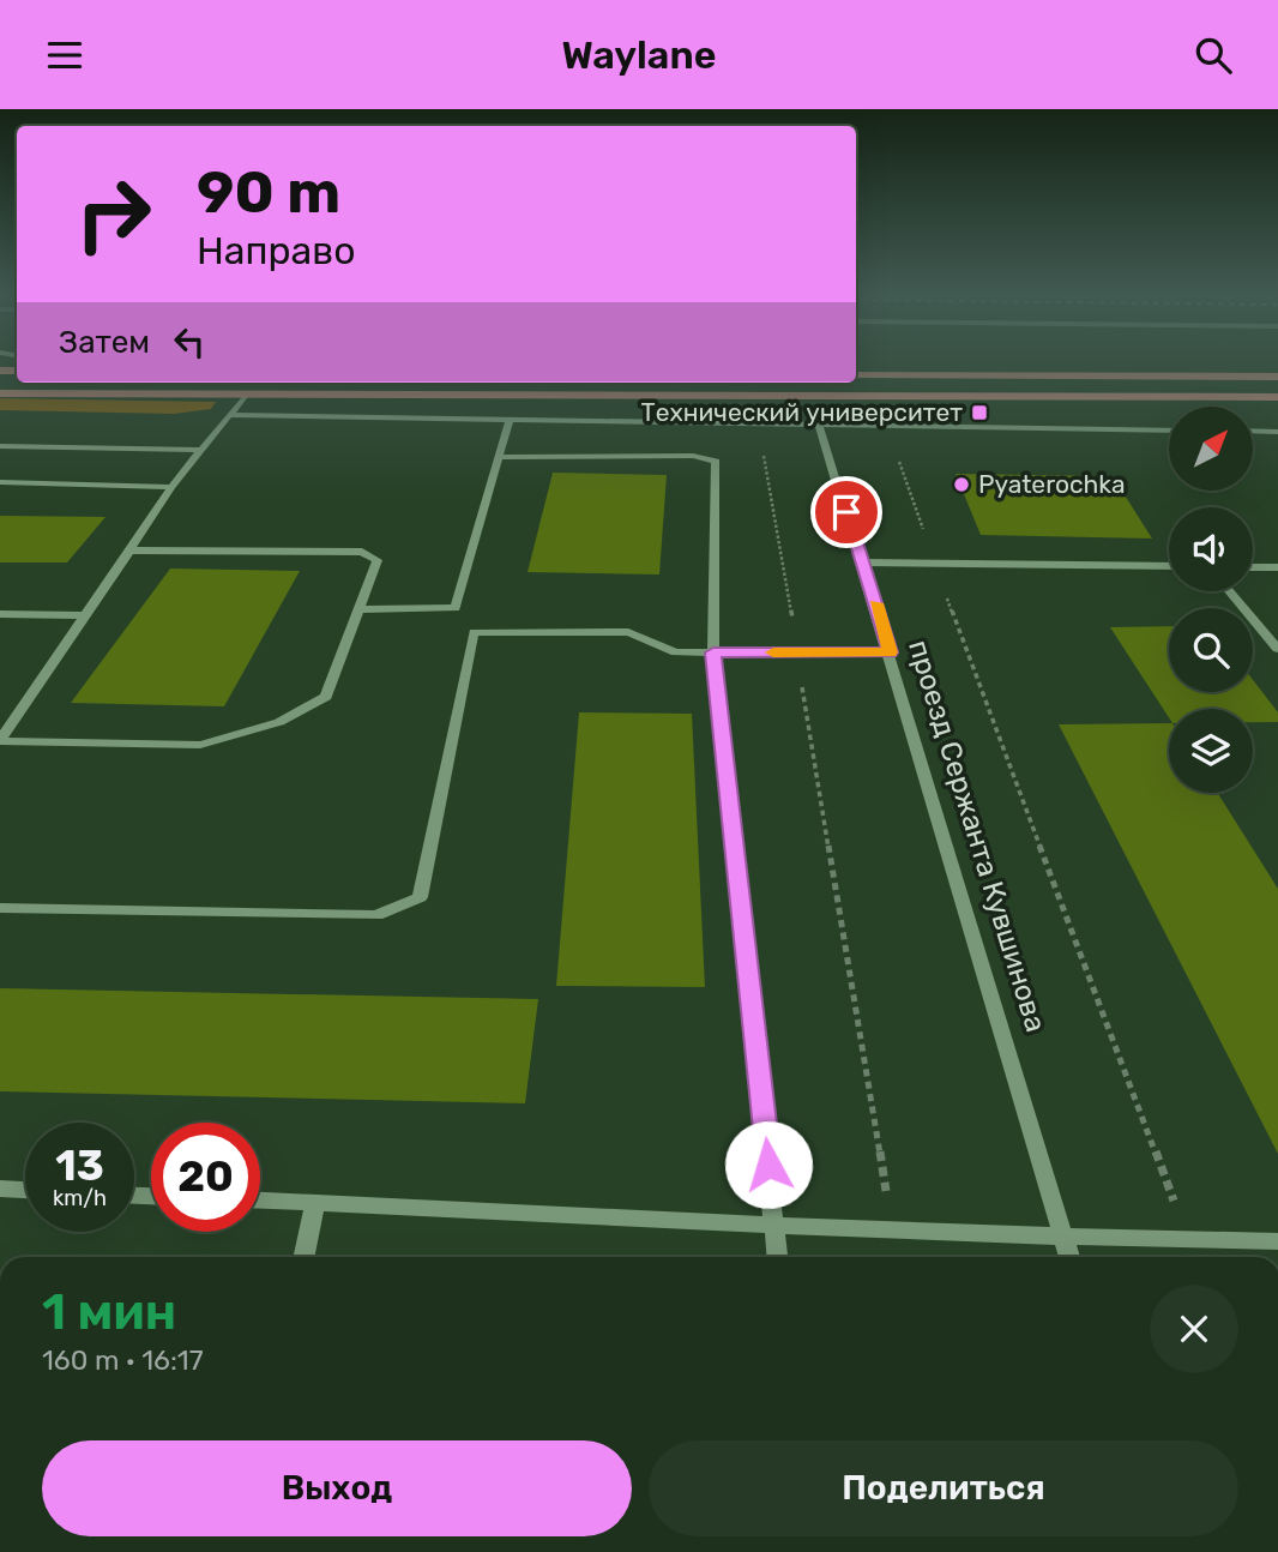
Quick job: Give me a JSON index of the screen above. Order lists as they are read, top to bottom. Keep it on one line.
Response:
{"streets":{"street":["проезд Сержанта Кувшинова"]},"places":{"transit":["Технический университет"],"other":["Pyaterochka"]},"north":"top right","page":{"header":"Waylane","turn":["90 m","Направо"],"then":"Затем","speed":"13 km/h","limit":"20","heading":["1 мин","160 m · 16:17"],"buttons":["Выход","Поделиться"]}}
